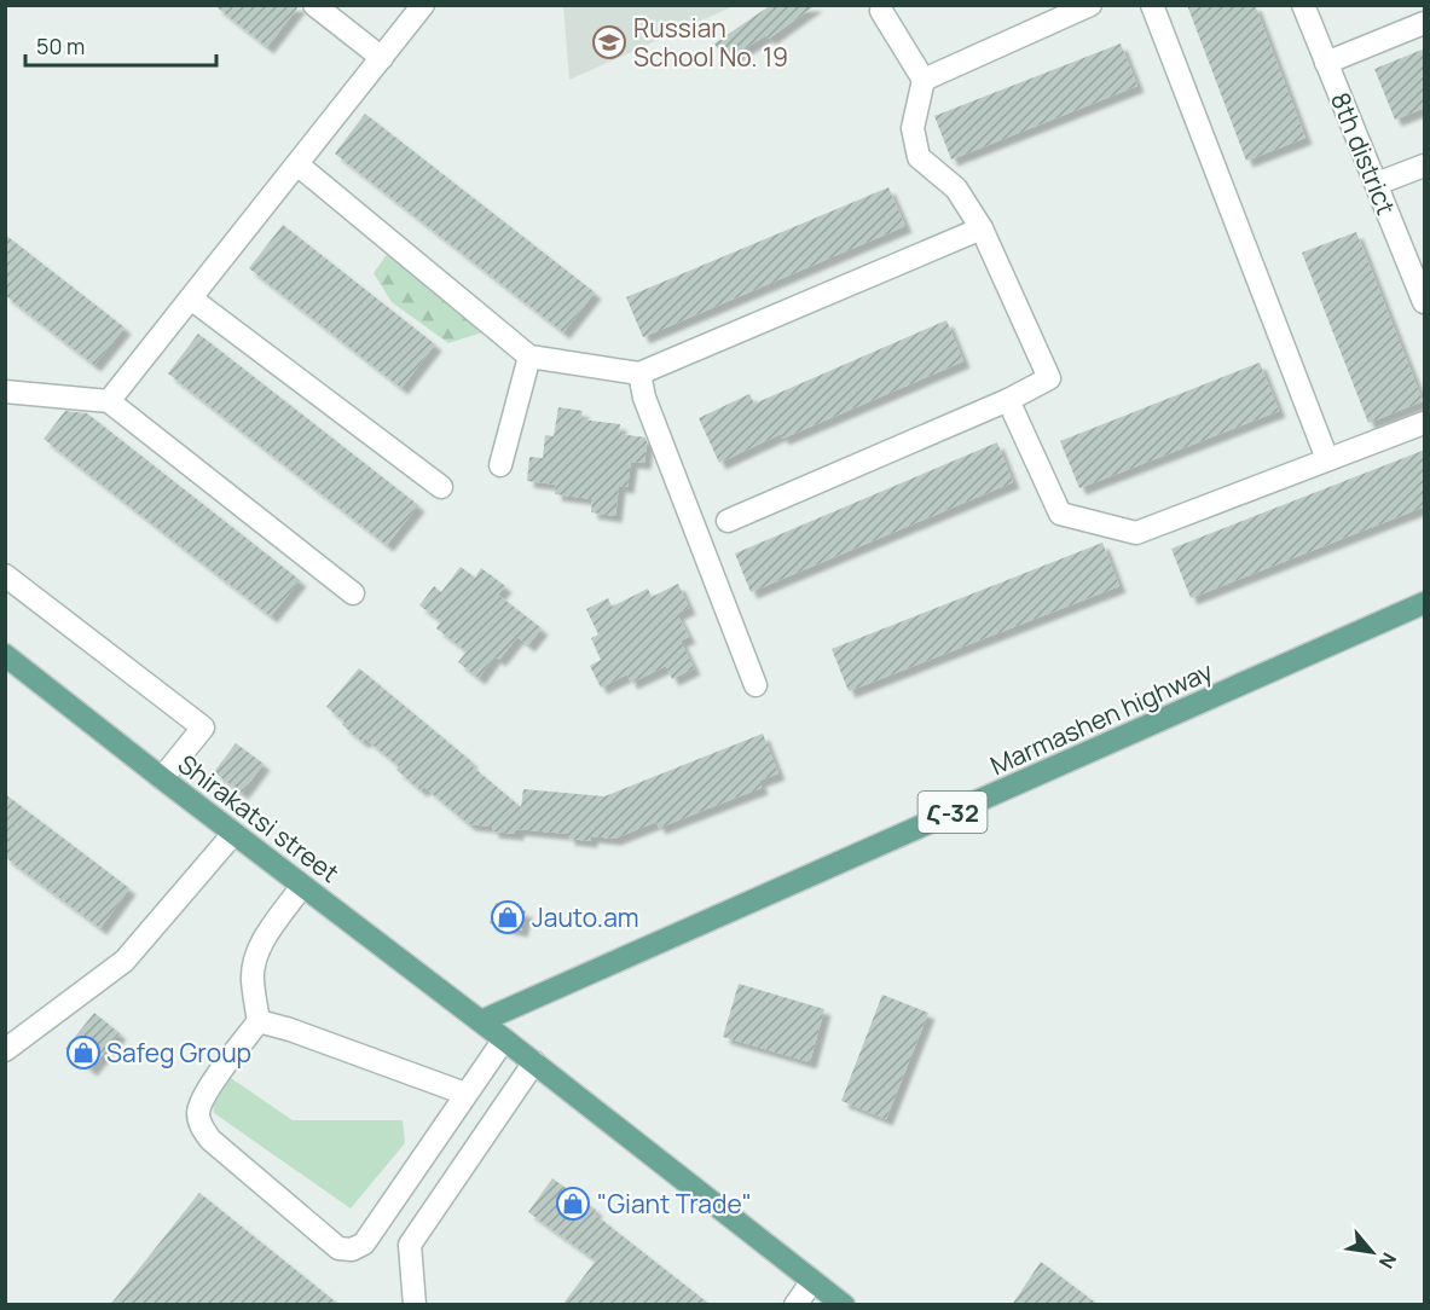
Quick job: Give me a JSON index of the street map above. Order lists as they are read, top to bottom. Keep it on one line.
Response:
{"streets":{"main road":["Marmashen highway","Հ-32","Shirakatsi street"],"street":["8th district"]},"crossings":[["Marmashen highway","Shirakatsi street"]],"places":{"school or university":["Russian School No. 19"],"shop":["Jauto.am","Safeg Group","\"Giant Trade\""]},"scale_bar":"50 m","north":"bottom right"}
